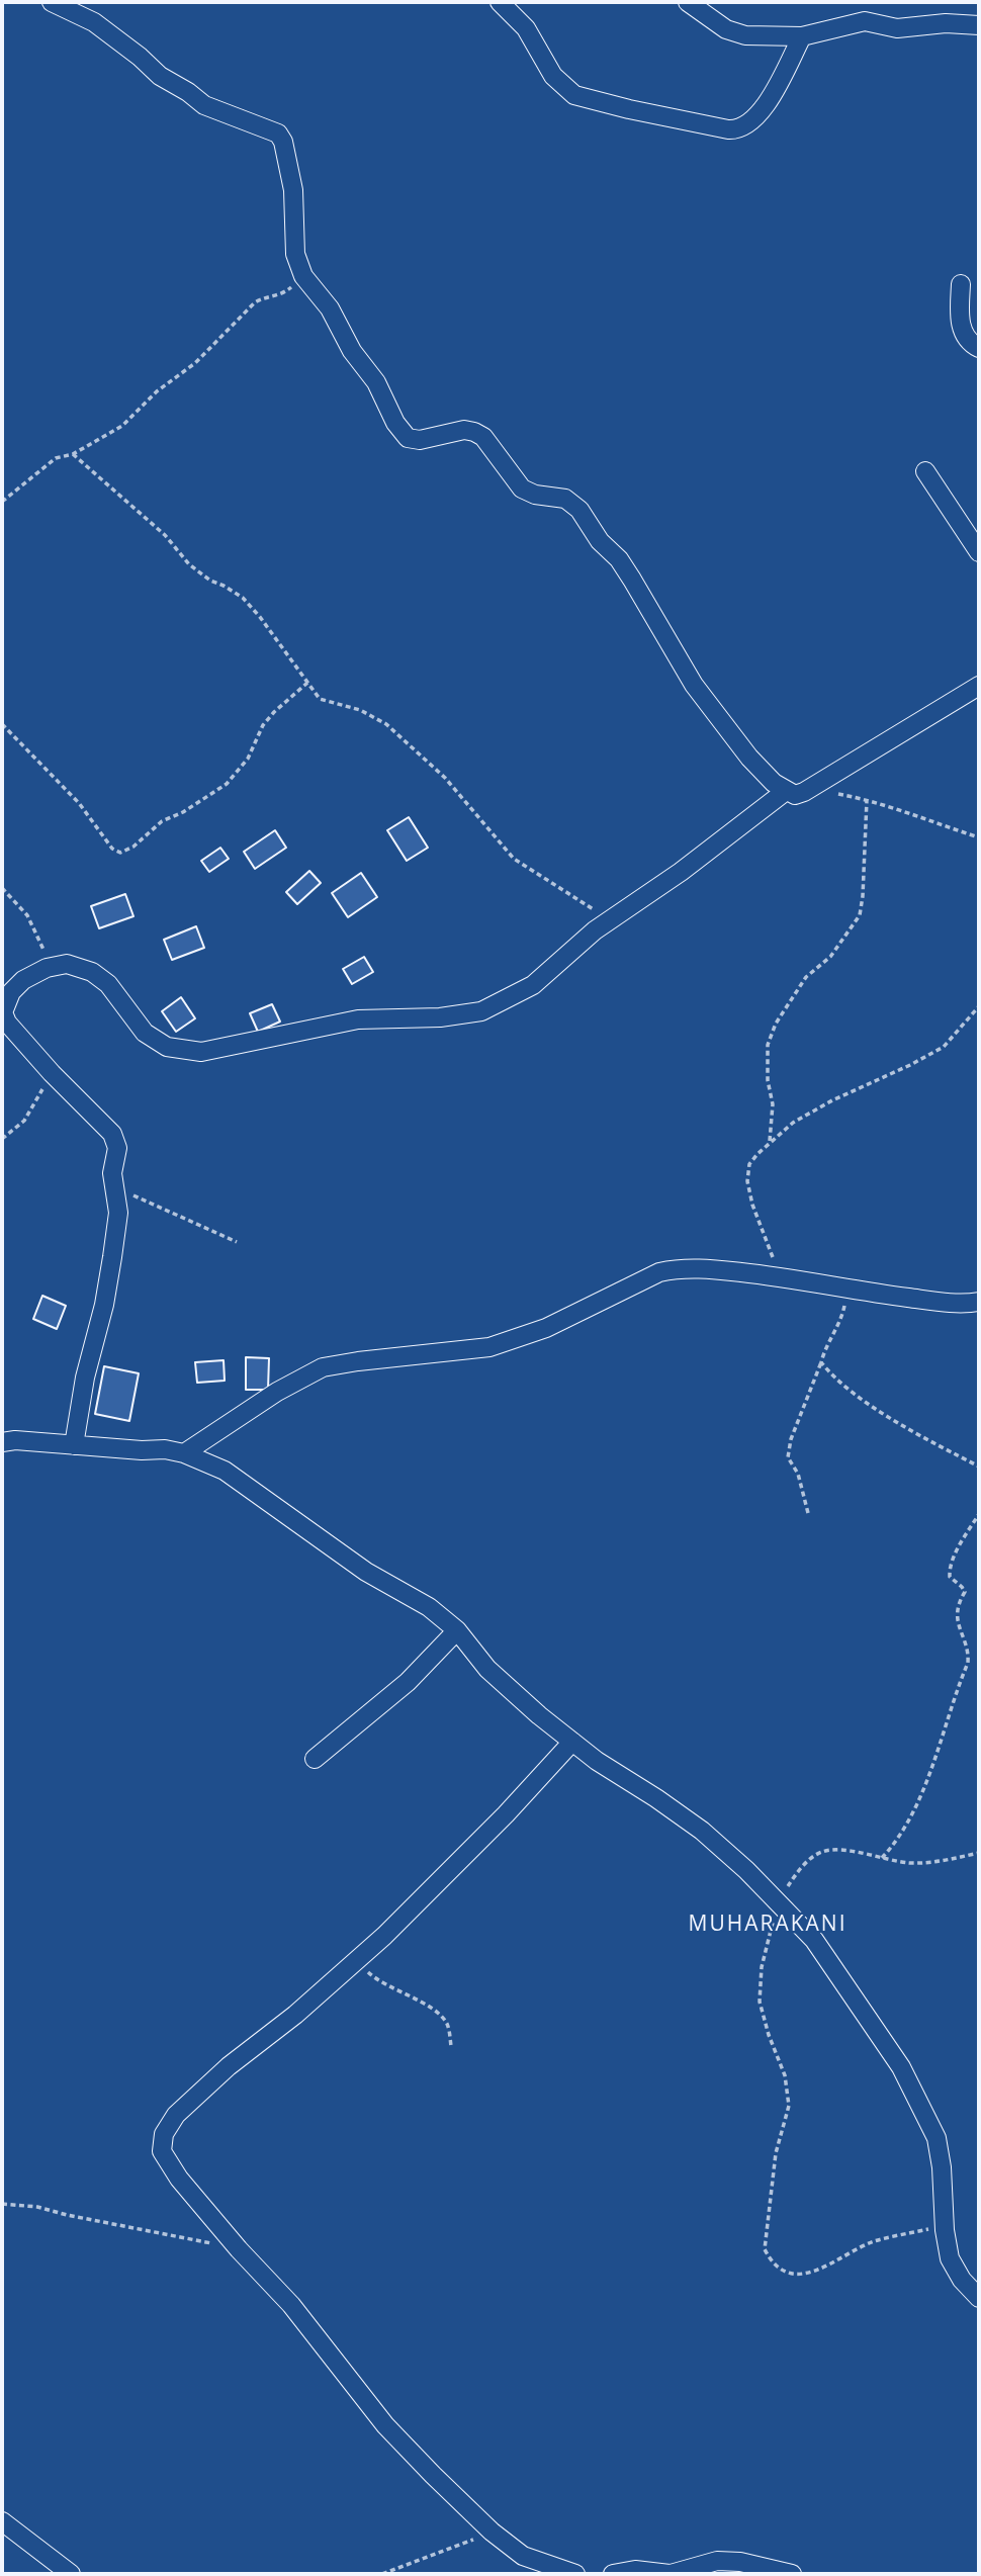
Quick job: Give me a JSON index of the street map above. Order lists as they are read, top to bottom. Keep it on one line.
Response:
{"districts":["MUHARAKANI"]}
